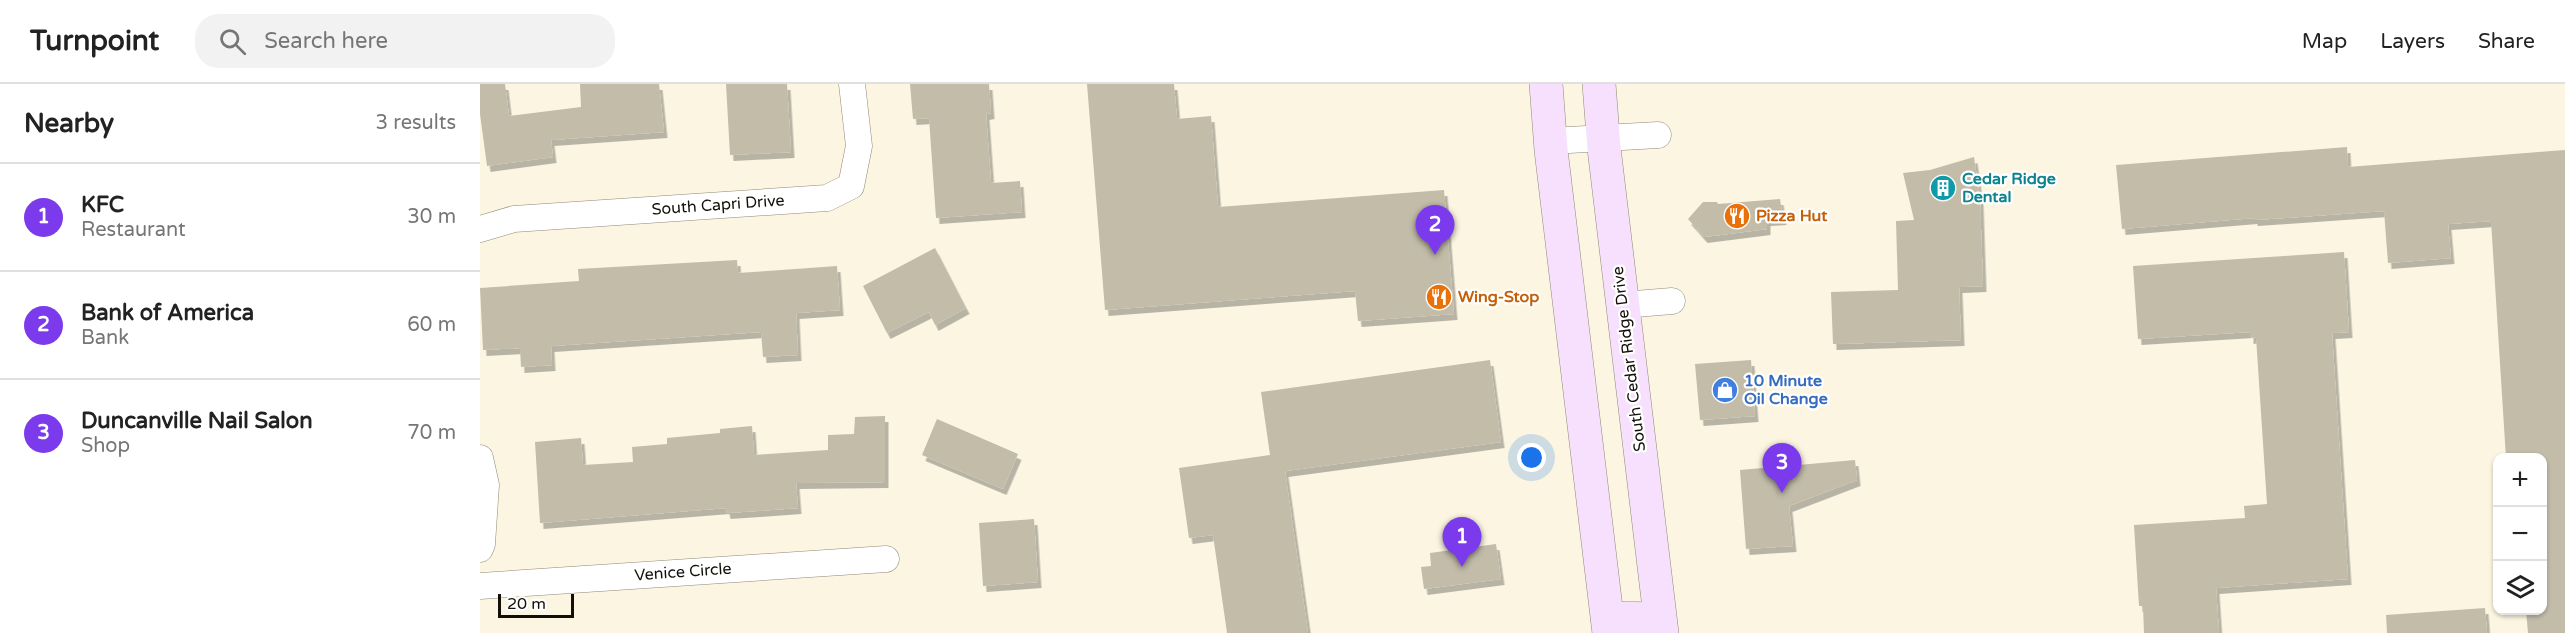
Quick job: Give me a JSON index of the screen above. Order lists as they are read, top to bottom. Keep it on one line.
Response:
{"streets":{"main road":["South Cedar Ridge Drive"],"street":["South Capri Drive","Venice Circle"]},"places":{"building":["Cedar Ridge Dental"],"restaurant":["Pizza Hut","Wing-Stop"],"shop":["10 Minute Oil Change"]},"scale_bar":"20 m","page":{"header":"Turnpoint","search":"Search here","nav":["Map","Layers","Share"],"heading":["Nearby","3 results"],"list":[{"mark":"1","name":"KFC","note":"Restaurant","value":"30 m"},{"mark":"2","name":"Bank of America","note":"Bank","value":"60 m"},{"mark":"3","name":"Duncanville Nail Salon","note":"Shop","value":"70 m"}],"pins":["2","3","1"],"map_buttons":["+","−"],"scale":"20 m"}}
